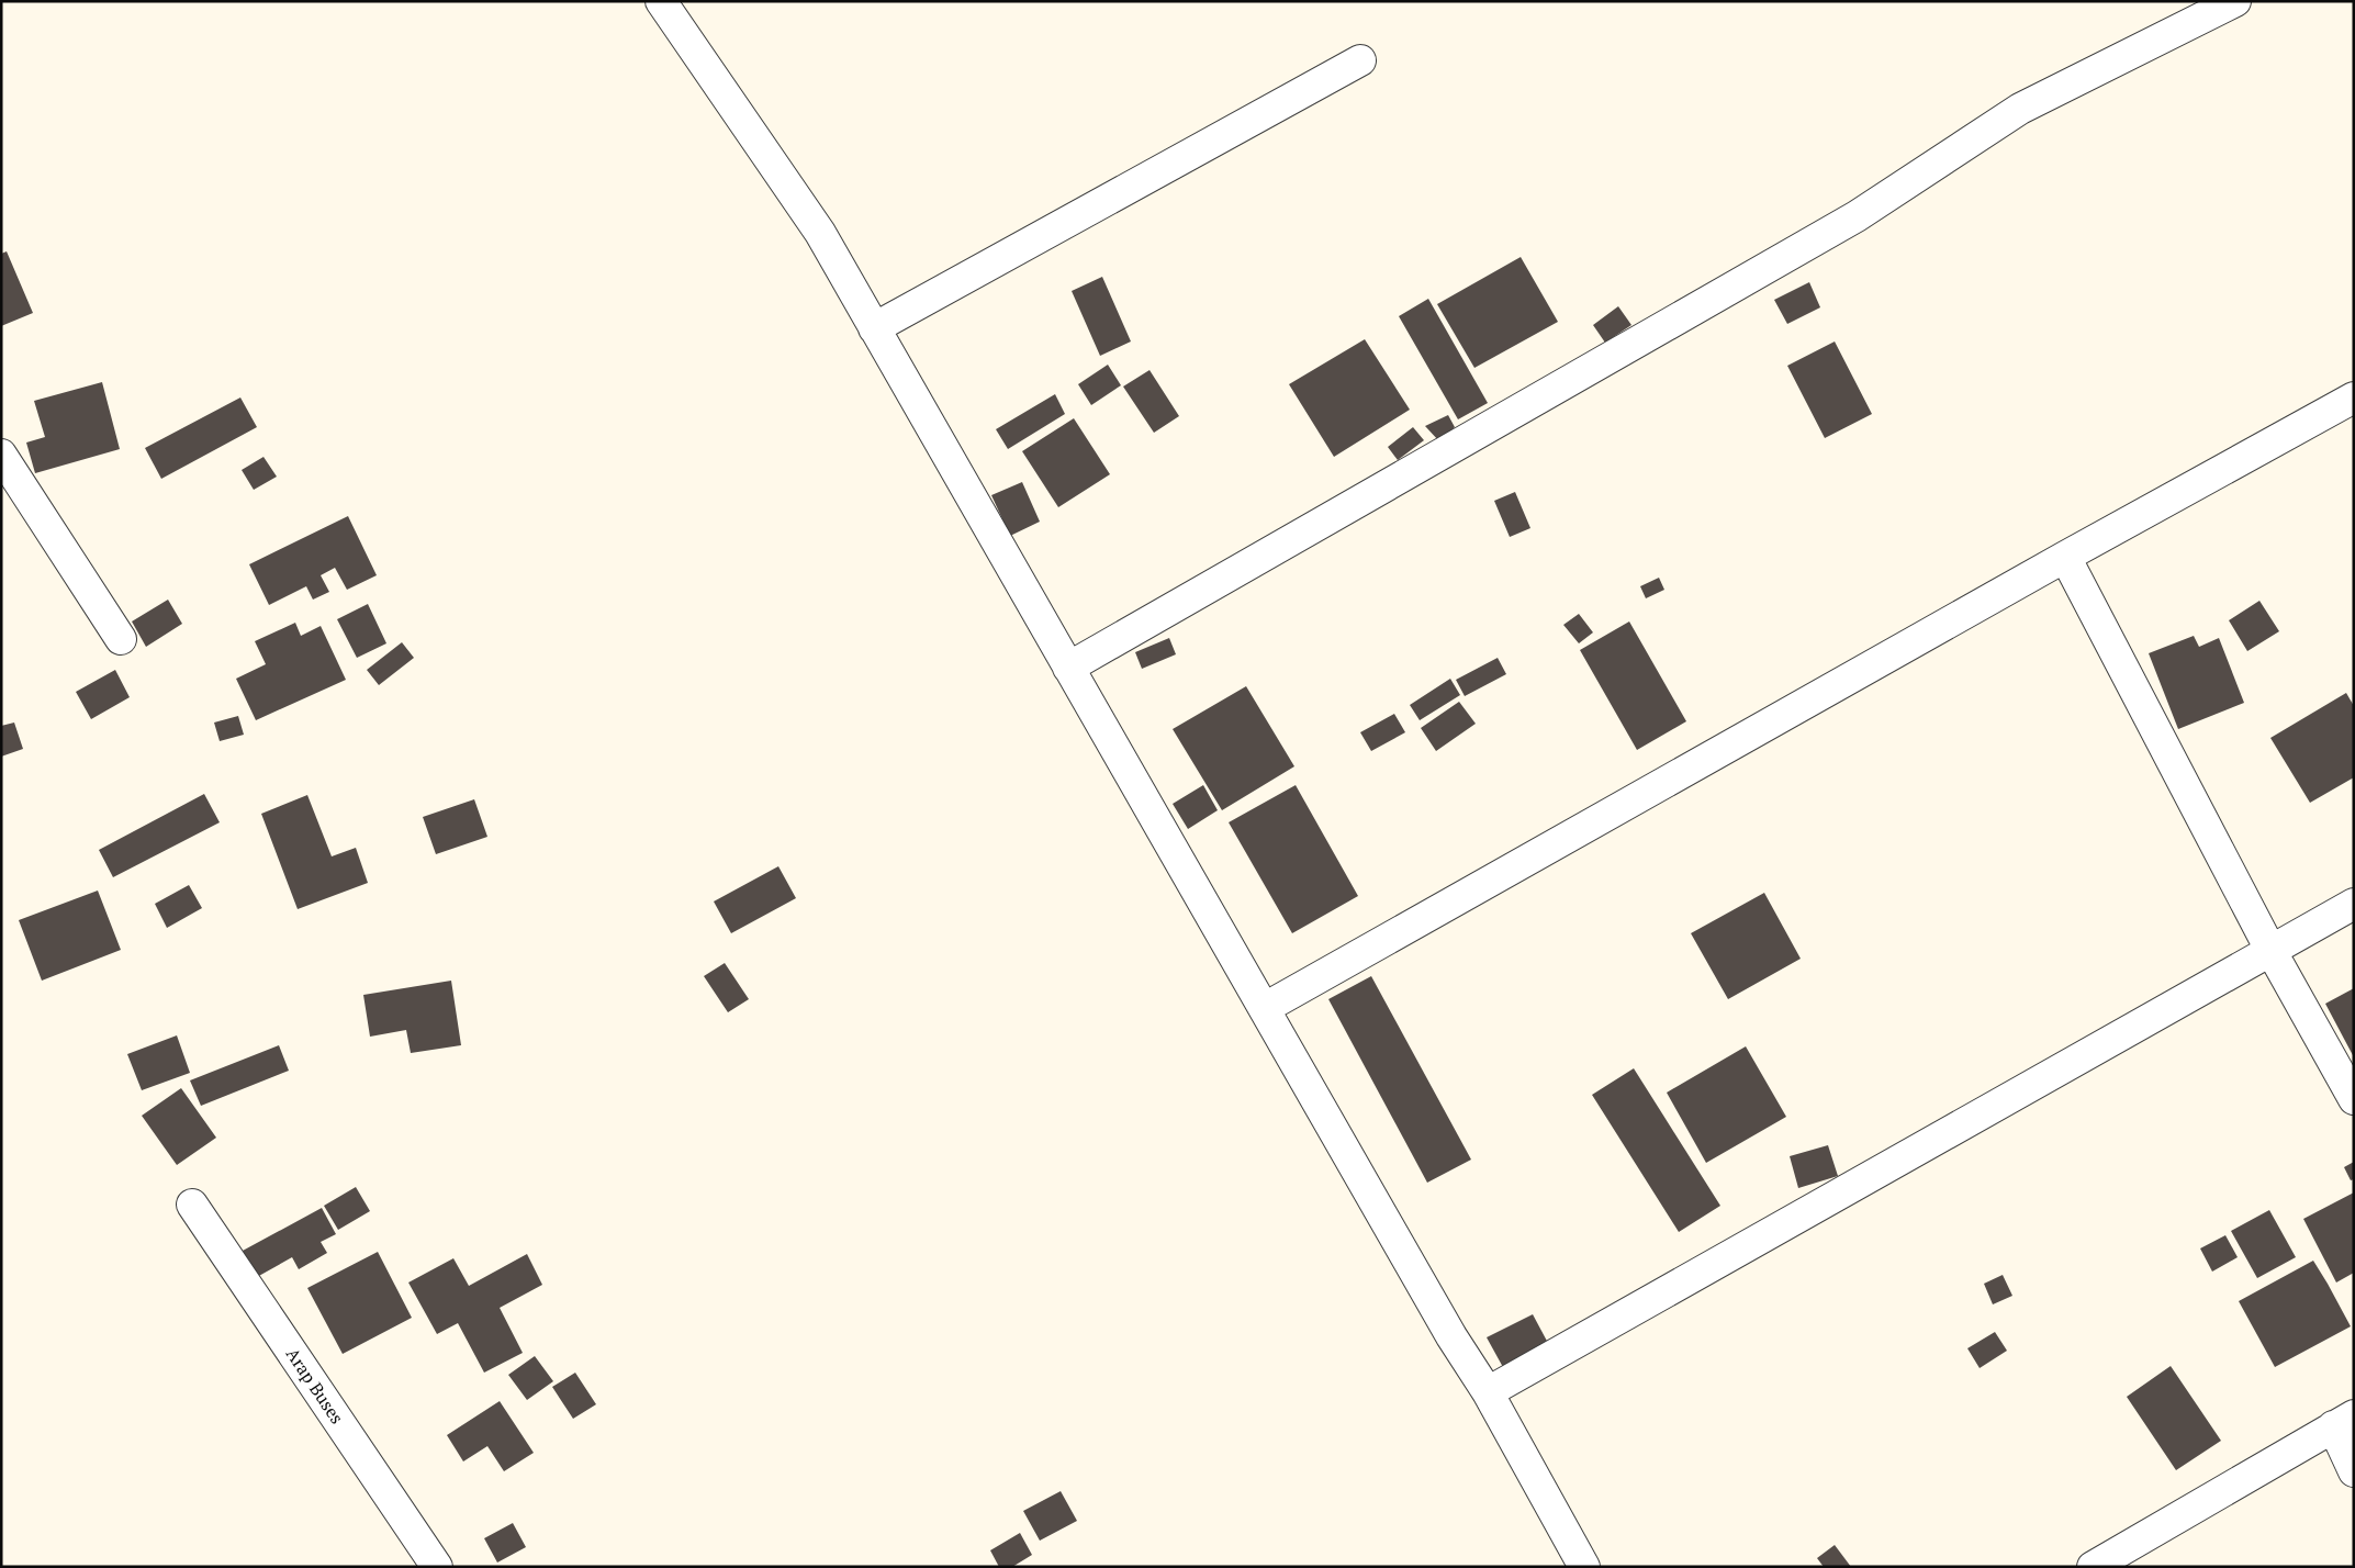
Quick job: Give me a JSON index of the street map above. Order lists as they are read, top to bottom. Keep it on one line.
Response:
{"streets":{"street":["Arap Buses"]}}
